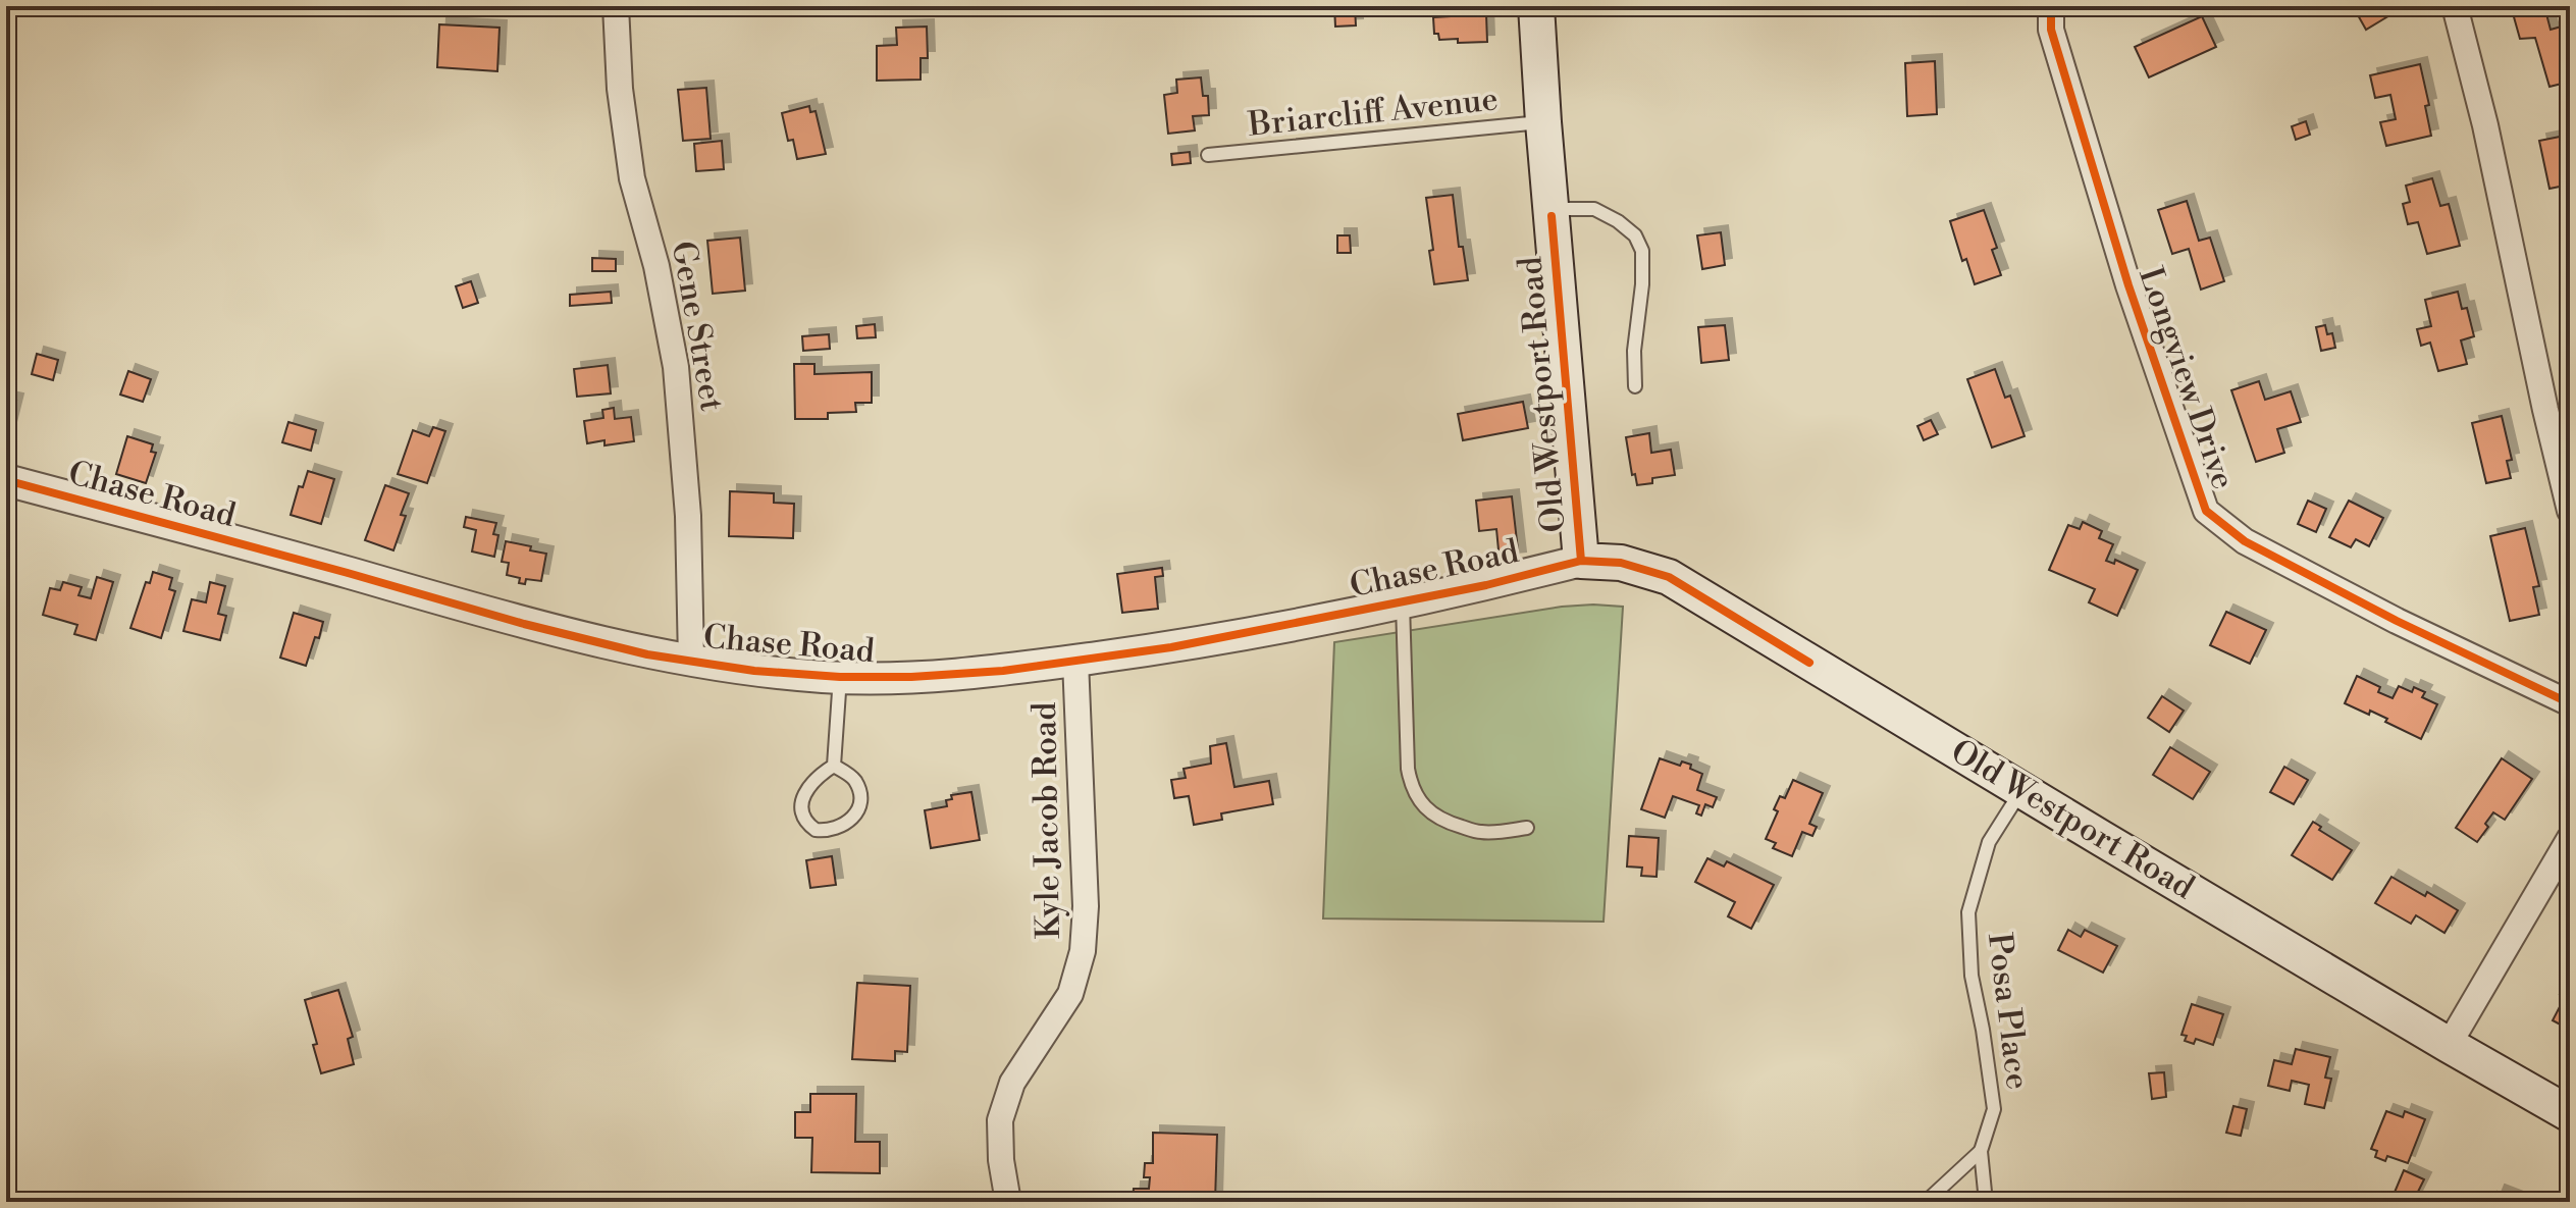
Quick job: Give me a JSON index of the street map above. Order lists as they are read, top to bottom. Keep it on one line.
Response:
{"streets":{"main road":["Old Westport Road"],"street":["Gene Street","Longview Drive","Chase Road","Kyle Jacob Road"],"lane":["Briarcliff Avenue","Posa Place"]},"crossings":[["Briarcliff Avenue","Old Westport Road"],["Gene Street","Chase Road"],["Old Westport Road","Chase Road"],["Old Westport Road","Posa Place"],["Chase Road","Kyle Jacob Road"]]}
